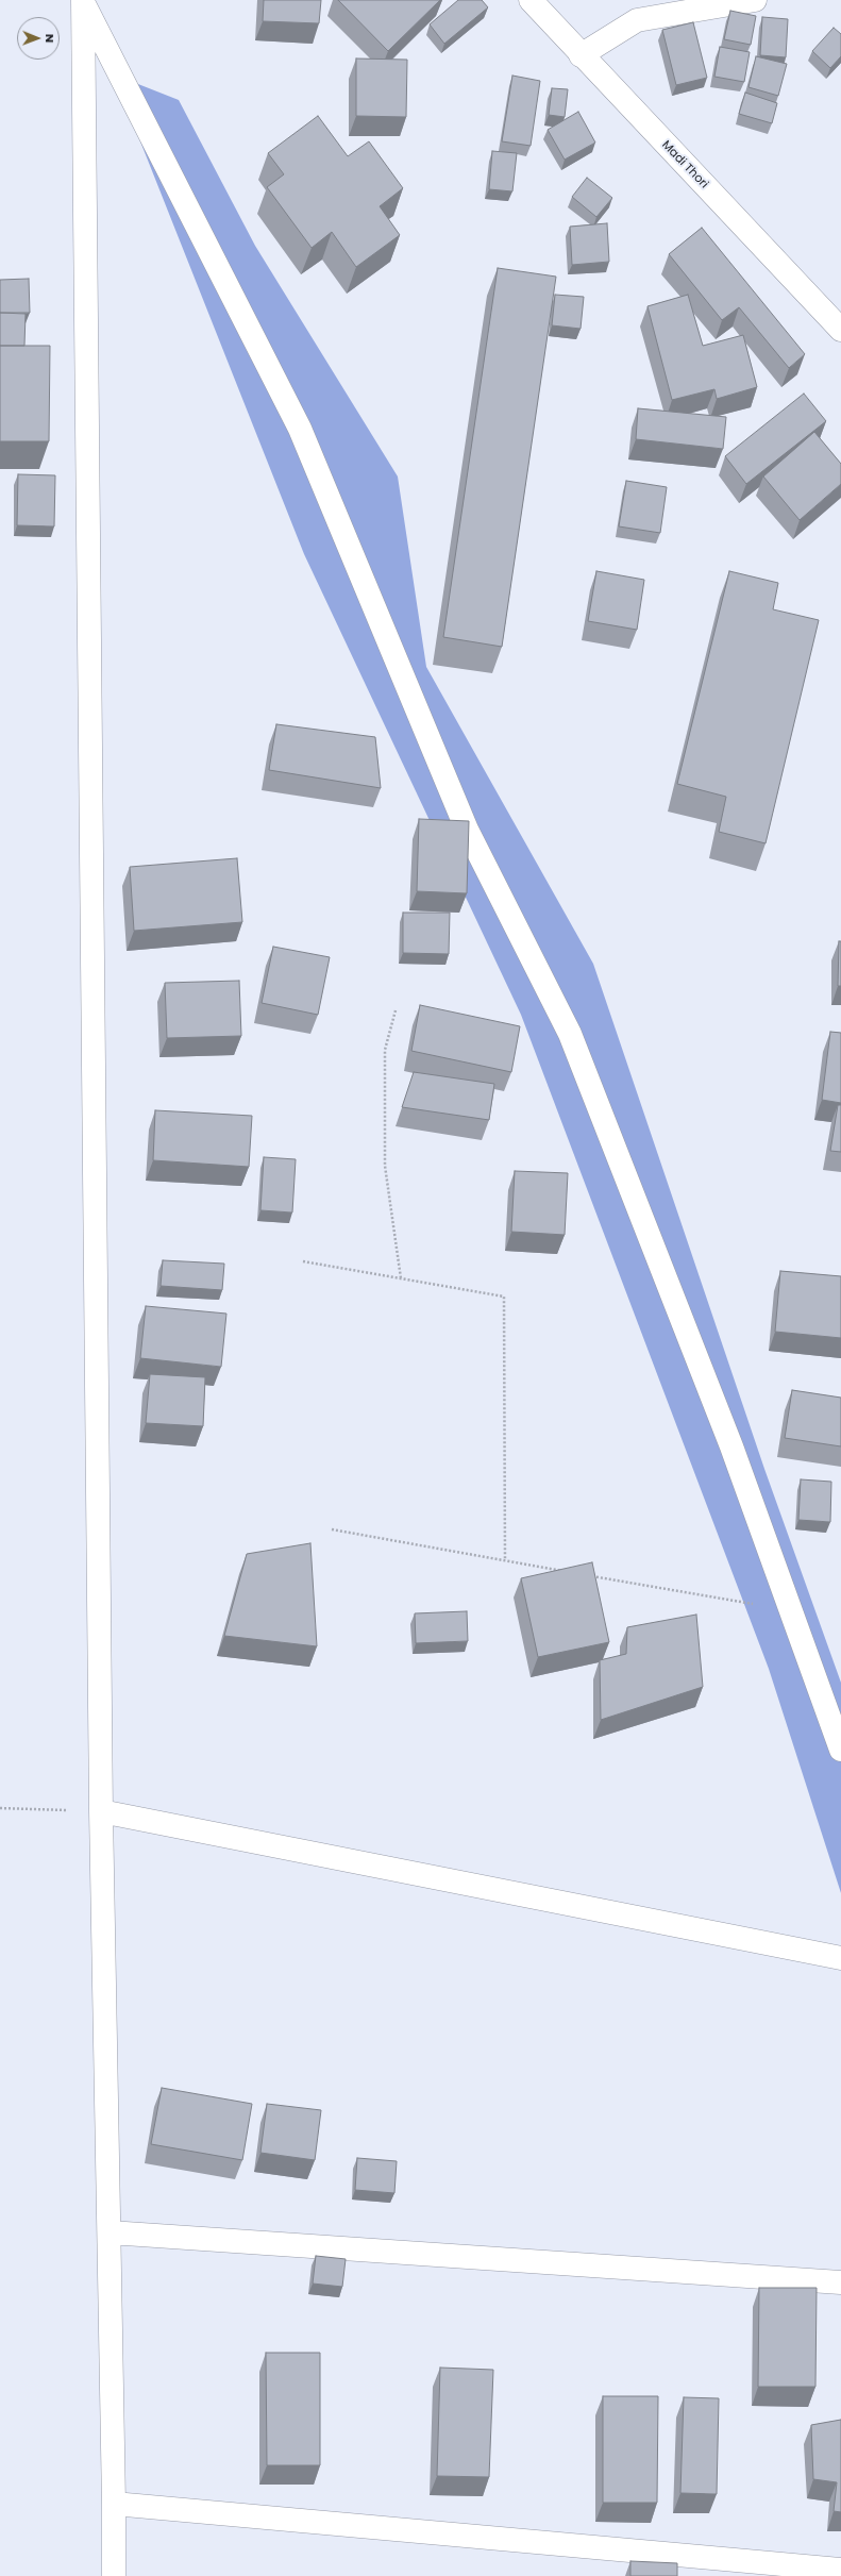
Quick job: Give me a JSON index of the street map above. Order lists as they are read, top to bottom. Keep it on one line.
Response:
{"streets":{"street":["Madi Thori"]},"north":"right"}
